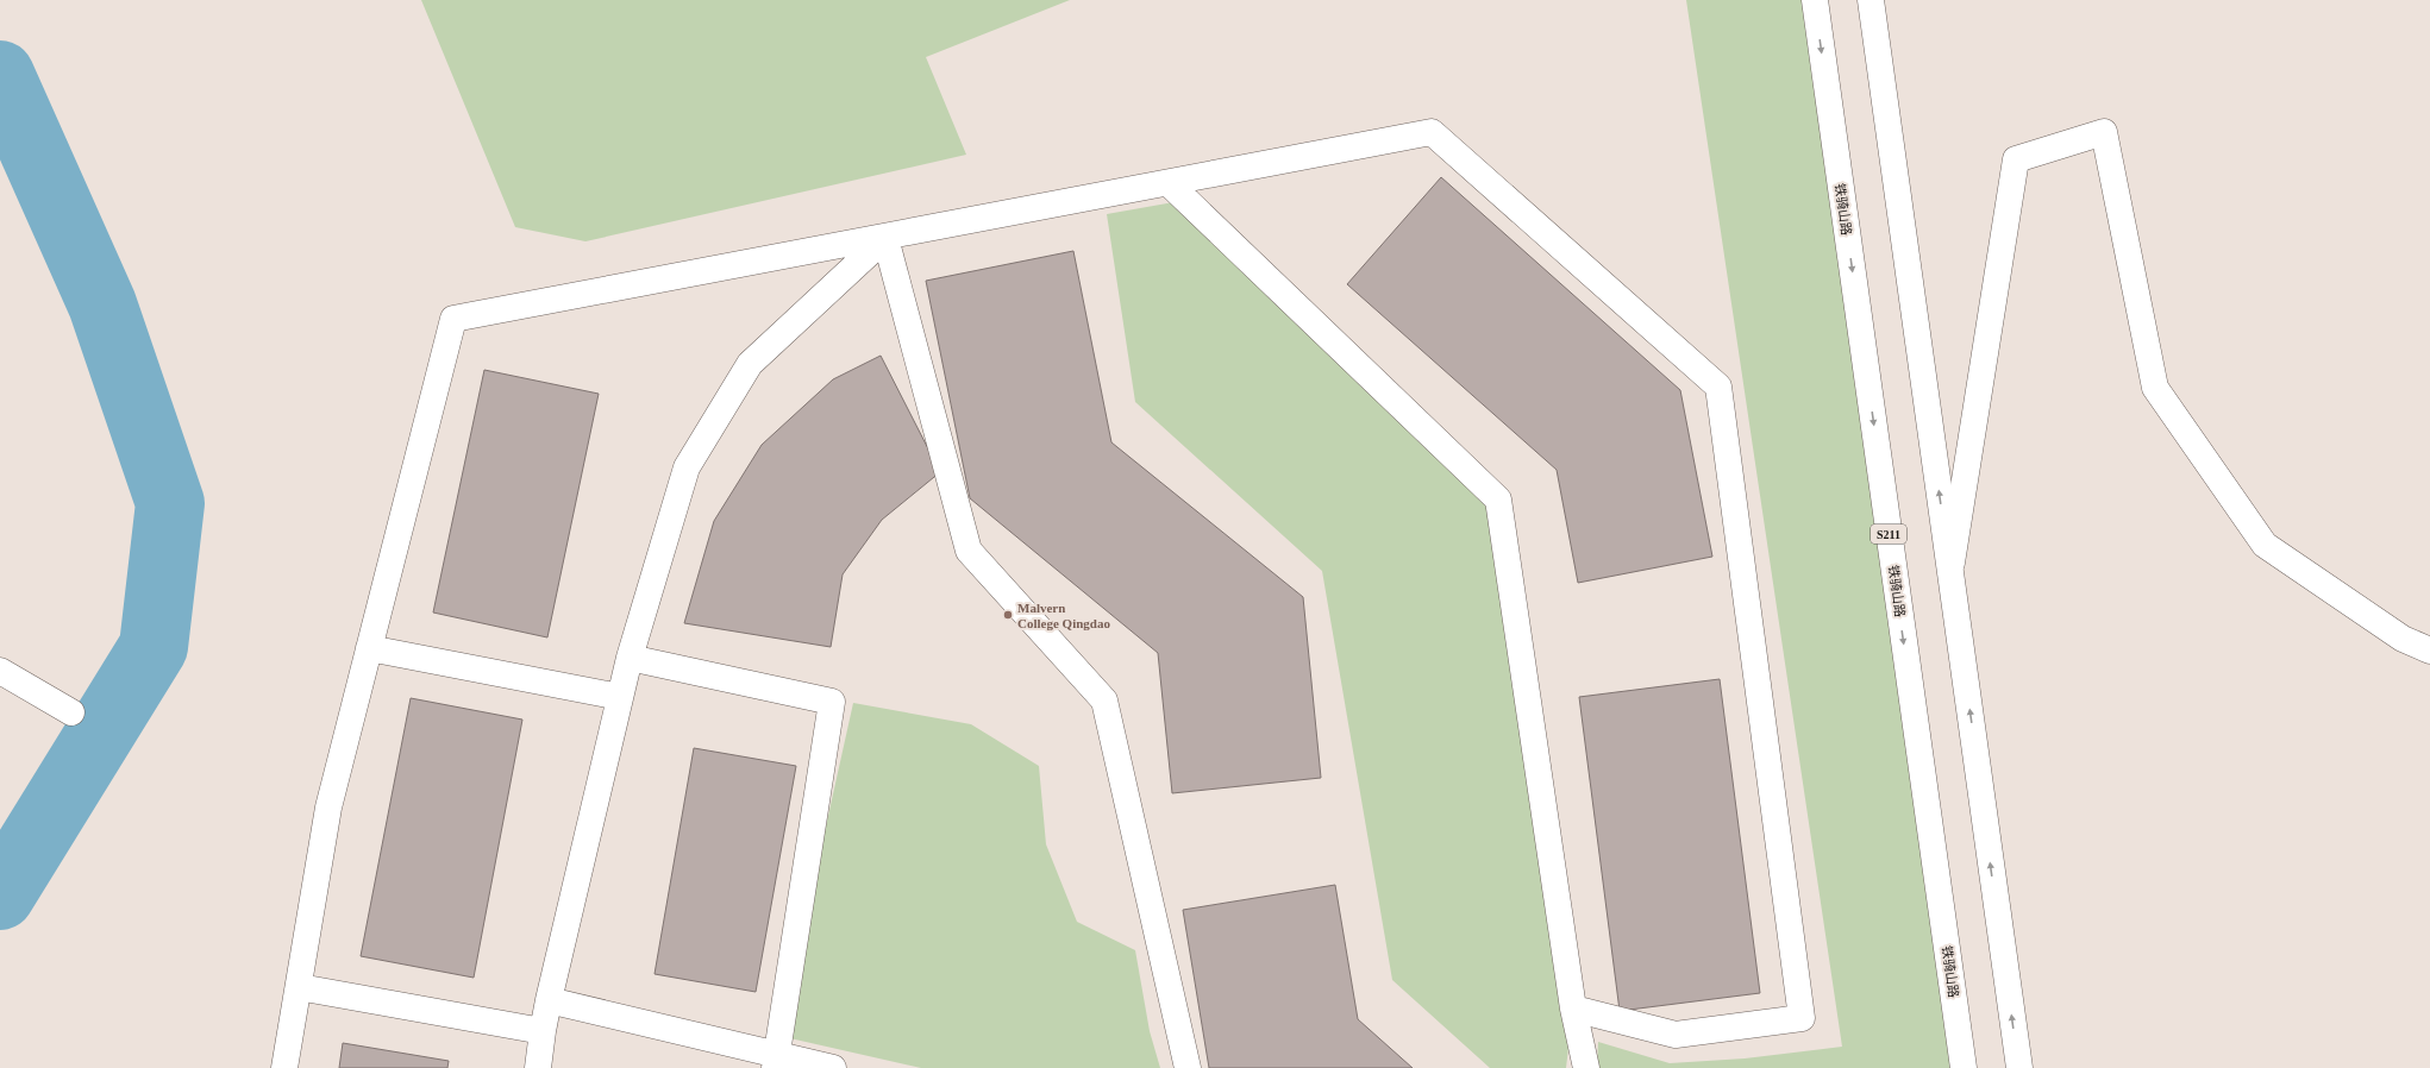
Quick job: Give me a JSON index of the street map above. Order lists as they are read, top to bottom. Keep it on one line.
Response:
{"streets":{"street":["铁骑山路","S211"]},"places":["Malvern College Qingdao"]}
